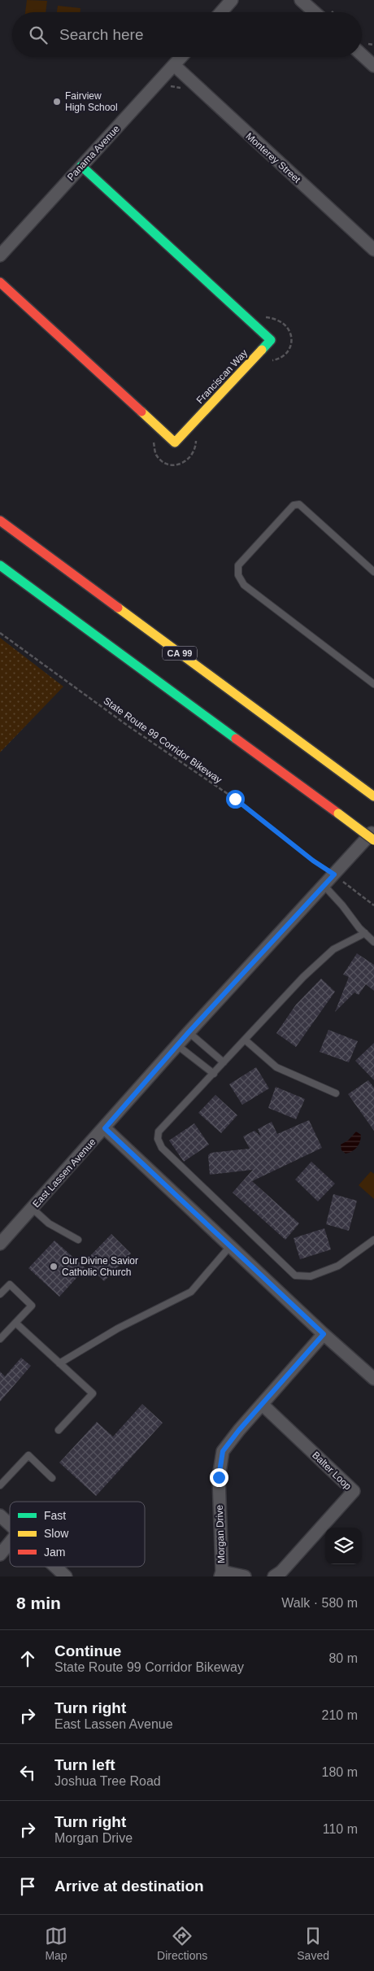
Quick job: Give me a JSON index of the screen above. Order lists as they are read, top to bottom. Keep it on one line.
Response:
{"streets":{"main road":["Franciscan Way","CA 99"],"street":["Panama Avenue","Monterey Street","East Lassen Avenue","Balter Loop","Morgan Drive"],"path":["State Route 99 Corridor Bikeway"]},"crossings":[["Panama Avenue","Monterey Street"],["Panama Avenue","Franciscan Way"],["State Route 99 Corridor Bikeway","East Lassen Avenue"],["Balter Loop","Morgan Drive"]],"places":["Fairview High School","Our Divine Savior Catholic Church"],"legend":["Fast","Slow","Jam"],"page":{"search":"Search here","heading":["8 min","Walk · 580 m"],"list":[["Continue","State Route 99 Corridor Bikeway","80 m"],["Turn right","East Lassen Avenue","210 m"],["Turn left","Joshua Tree Road","180 m"],["Turn right","Morgan Drive","110 m"],"Arrive at destination"],"nav":["Map","Directions","Saved"]}}
